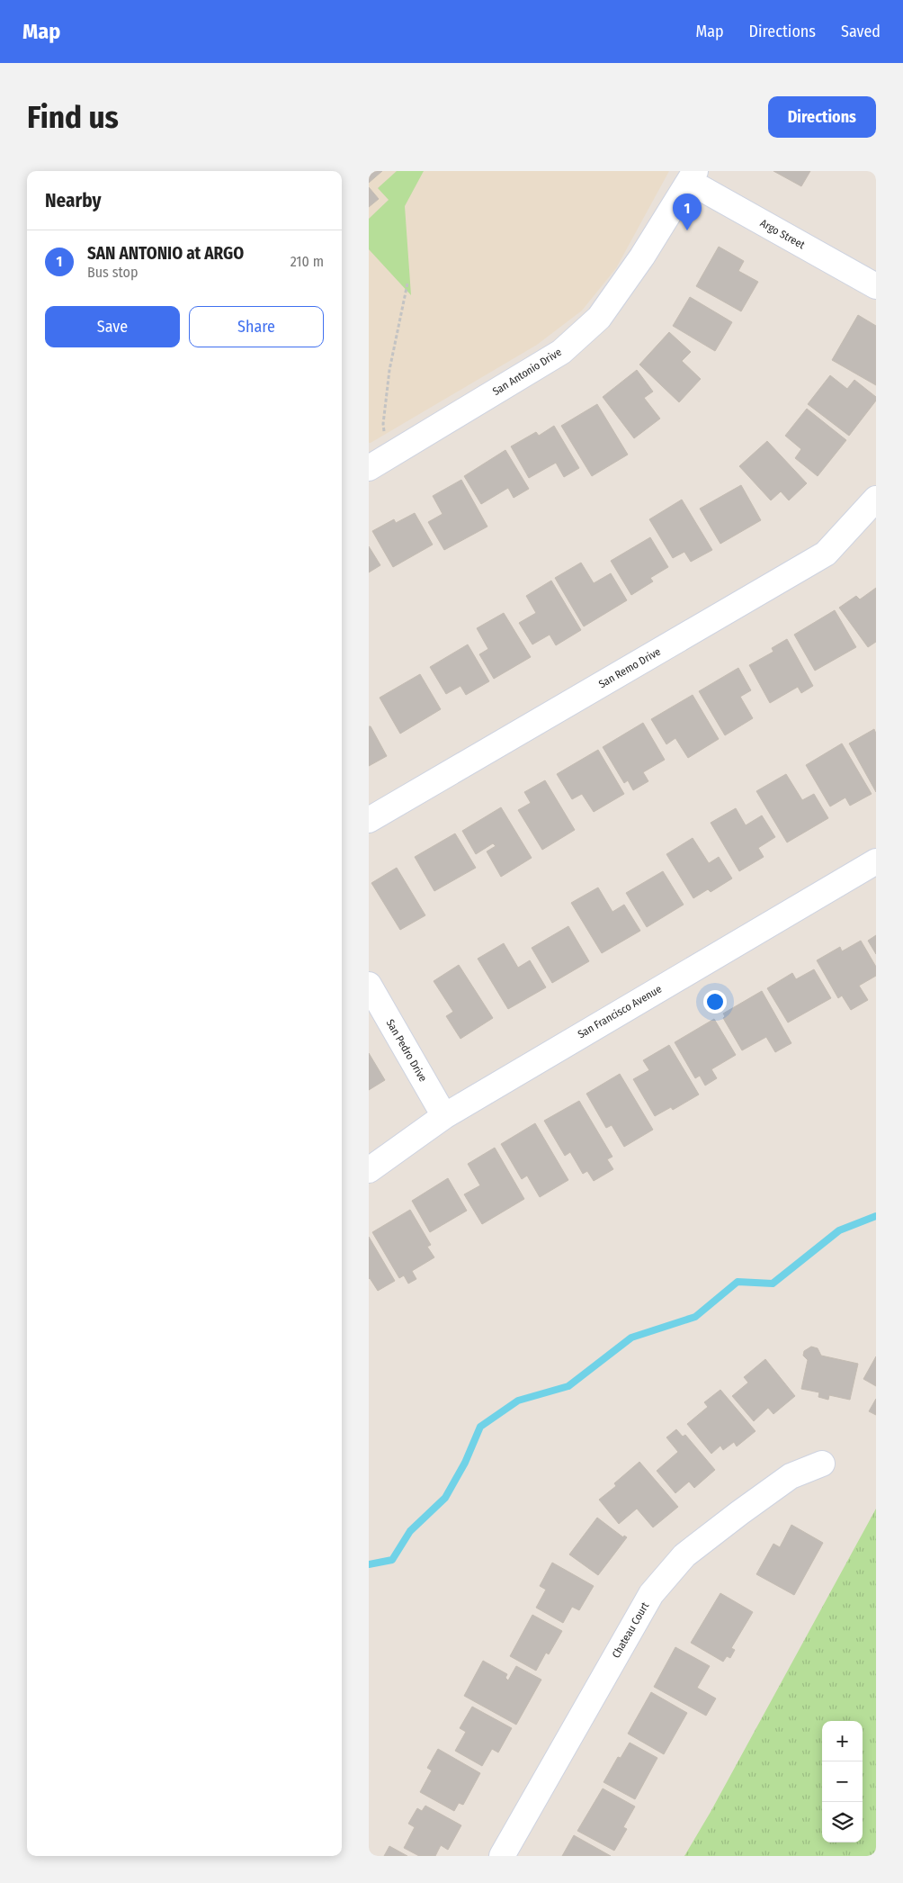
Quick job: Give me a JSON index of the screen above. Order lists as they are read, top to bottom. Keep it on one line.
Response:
{"streets":{"street":["Argo Street","San Antonio Drive","San Remo Drive","San Francisco Avenue","San Pedro Drive","Chateau Court"]},"crossings":[["Argo Street","San Antonio Drive"],["San Francisco Avenue","San Pedro Drive"]],"page":{"header":"Map","nav":["Map","Directions","Saved"],"buttons":["Directions",["Save","Share"]],"title":"Find us","heading":"Nearby","pins":"1","list":[{"mark":"1","name":"SAN ANTONIO at ARGO","note":"Bus stop","value":"210 m"}],"map_buttons":["+","−"]}}
